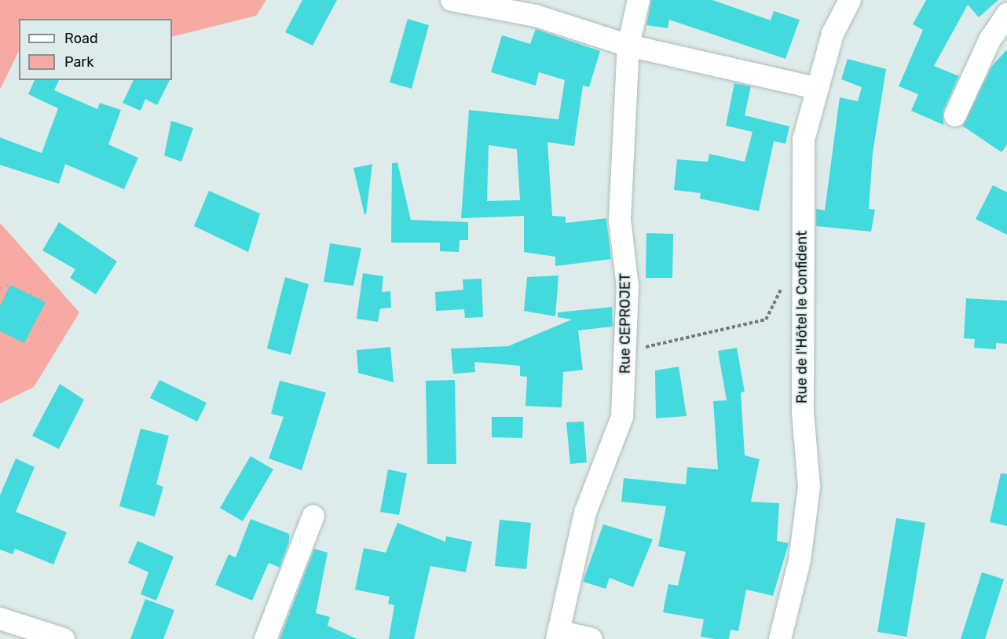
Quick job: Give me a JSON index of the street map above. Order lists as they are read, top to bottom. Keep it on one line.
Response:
{"streets":{"street":["Rue de l'Hôtel le Confident","Rue CEPROJET"]},"legend":["Road","Park"]}
